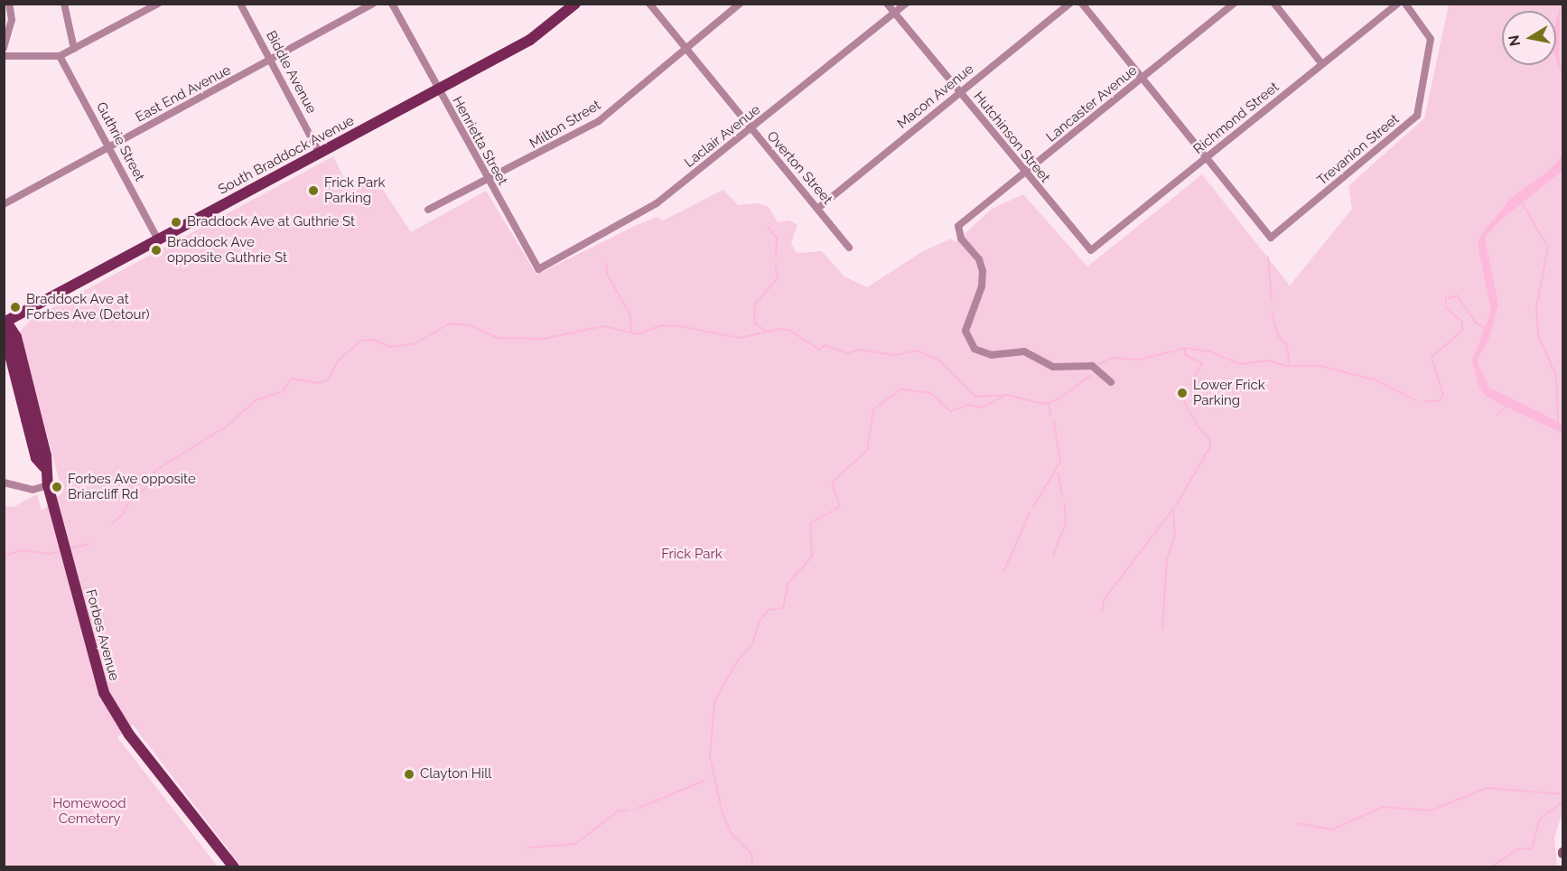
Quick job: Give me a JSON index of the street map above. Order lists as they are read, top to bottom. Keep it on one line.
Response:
{"streets":{"main road":["South Braddock Avenue","Forbes Avenue"],"street":["Biddle Avenue","East End Avenue","Macon Avenue","Lancaster Avenue","Richmond Street","Milton Street","Laclair Avenue","Hutchinson Street","Henrietta Street","Guthrie Street","Trevanion Street","Overton Street"]},"crossings":[["Biddle Avenue","East End Avenue"],["Biddle Avenue","South Braddock Avenue"],["East End Avenue","Guthrie Street"],["Macon Avenue","Hutchinson Street"],["Macon Avenue","Overton Street"],["Lancaster Avenue","Hutchinson Street"],["Richmond Street","Hutchinson Street"],["Richmond Street","Trevanion Street"],["Milton Street","Henrietta Street"],["Milton Street","Overton Street"],["Laclair Avenue","Hutchinson Street"],["Laclair Avenue","Henrietta Street"],["Laclair Avenue","Overton Street"],["Henrietta Street","South Braddock Avenue"],["Guthrie Street","South Braddock Avenue"],["South Braddock Avenue","Forbes Avenue"]],"parks":["Frick Park","Homewood Cemetery"],"places":["Frick Park Parking","Braddock Ave at Guthrie St","Braddock Ave opposite Guthrie St","Braddock Ave at Forbes Ave (Detour)","Lower Frick Parking","Forbes Ave opposite Briarcliff Rd","Clayton Hill"],"north":"left"}
